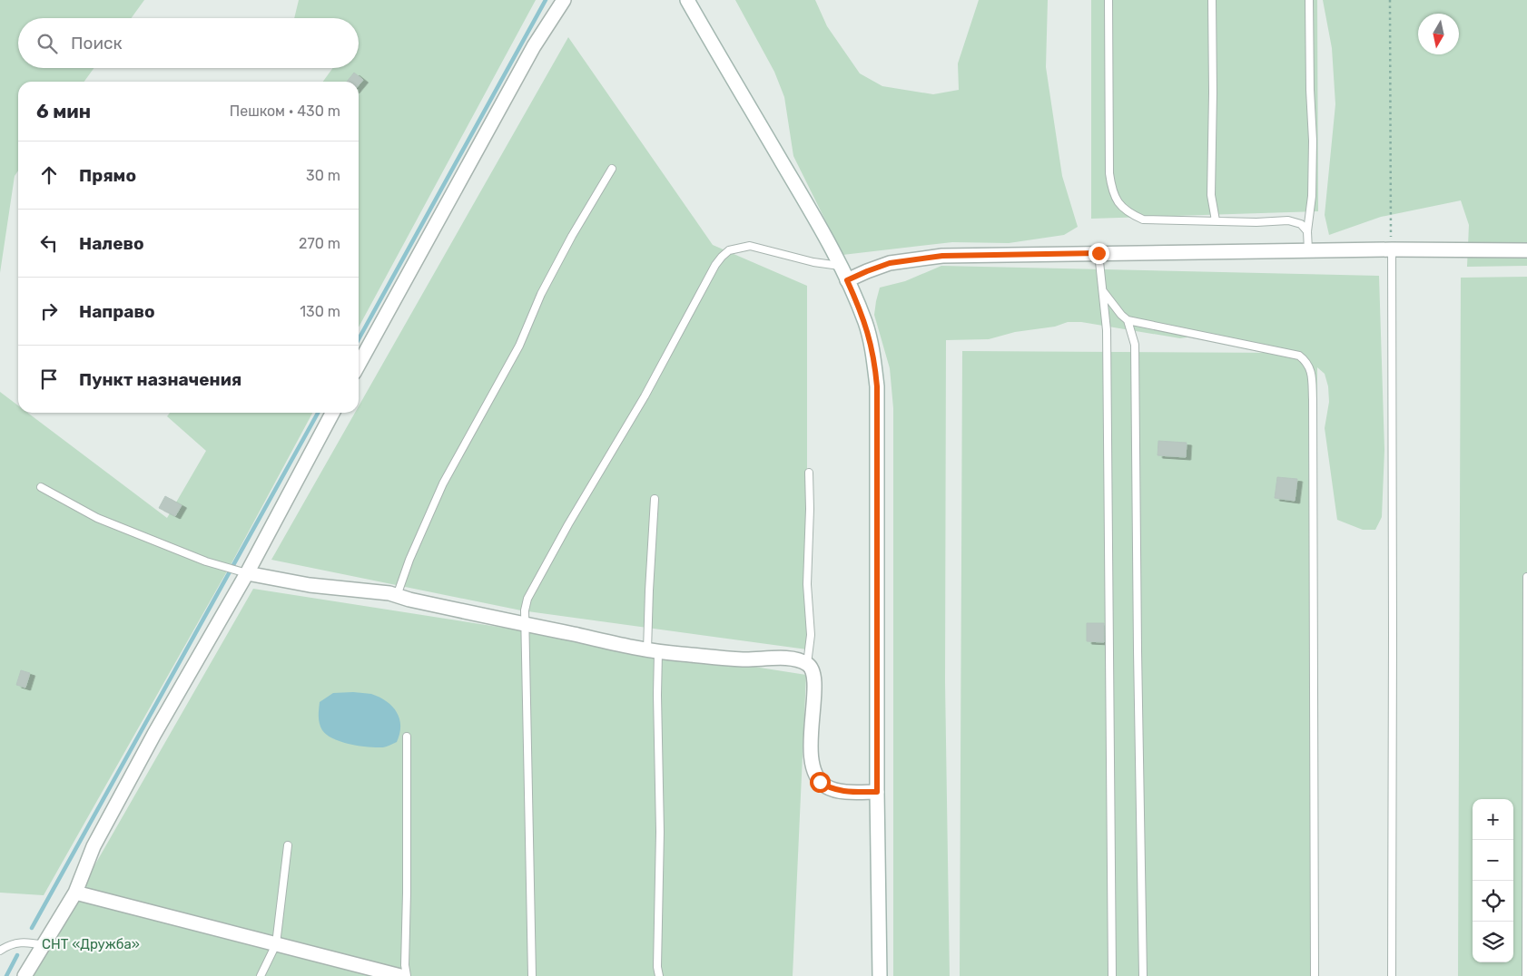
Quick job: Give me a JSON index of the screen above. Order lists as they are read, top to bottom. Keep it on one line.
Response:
{"parks":["СНТ «Дружба»"],"north":"bottom","page":{"search":"Поиск","heading":["6 мин","Пешком · 430 m"],"list":[["Прямо","30 m"],["Налево","270 m"],["Направо","130 m"],"Пункт назначения"],"map_buttons":["+","−"]}}
